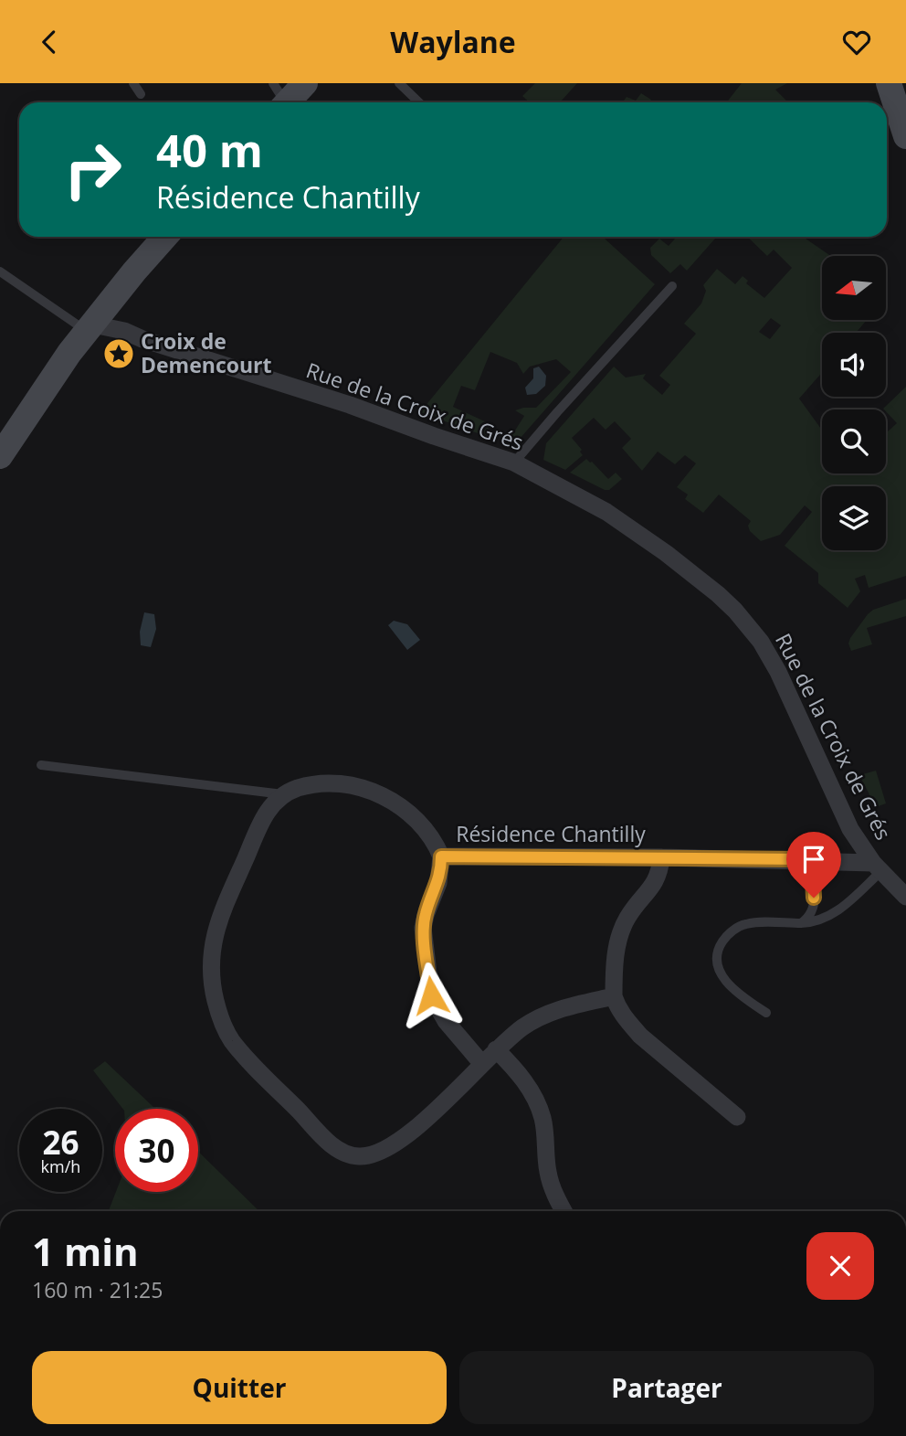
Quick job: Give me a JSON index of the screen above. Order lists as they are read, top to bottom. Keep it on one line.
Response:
{"streets":{"street":["Rue de la Croix de Grés","Résidence Chantilly"]},"crossings":[["Rue de la Croix de Grés","Résidence Chantilly"]],"places":{"place":["Croix de Demencourt"]},"north":"left","page":{"header":"Waylane","turn":["40 m","Résidence Chantilly"],"speed":"26 km/h","limit":"30","heading":["1 min","160 m · 21:25"],"buttons":["Quitter","Partager"]}}
